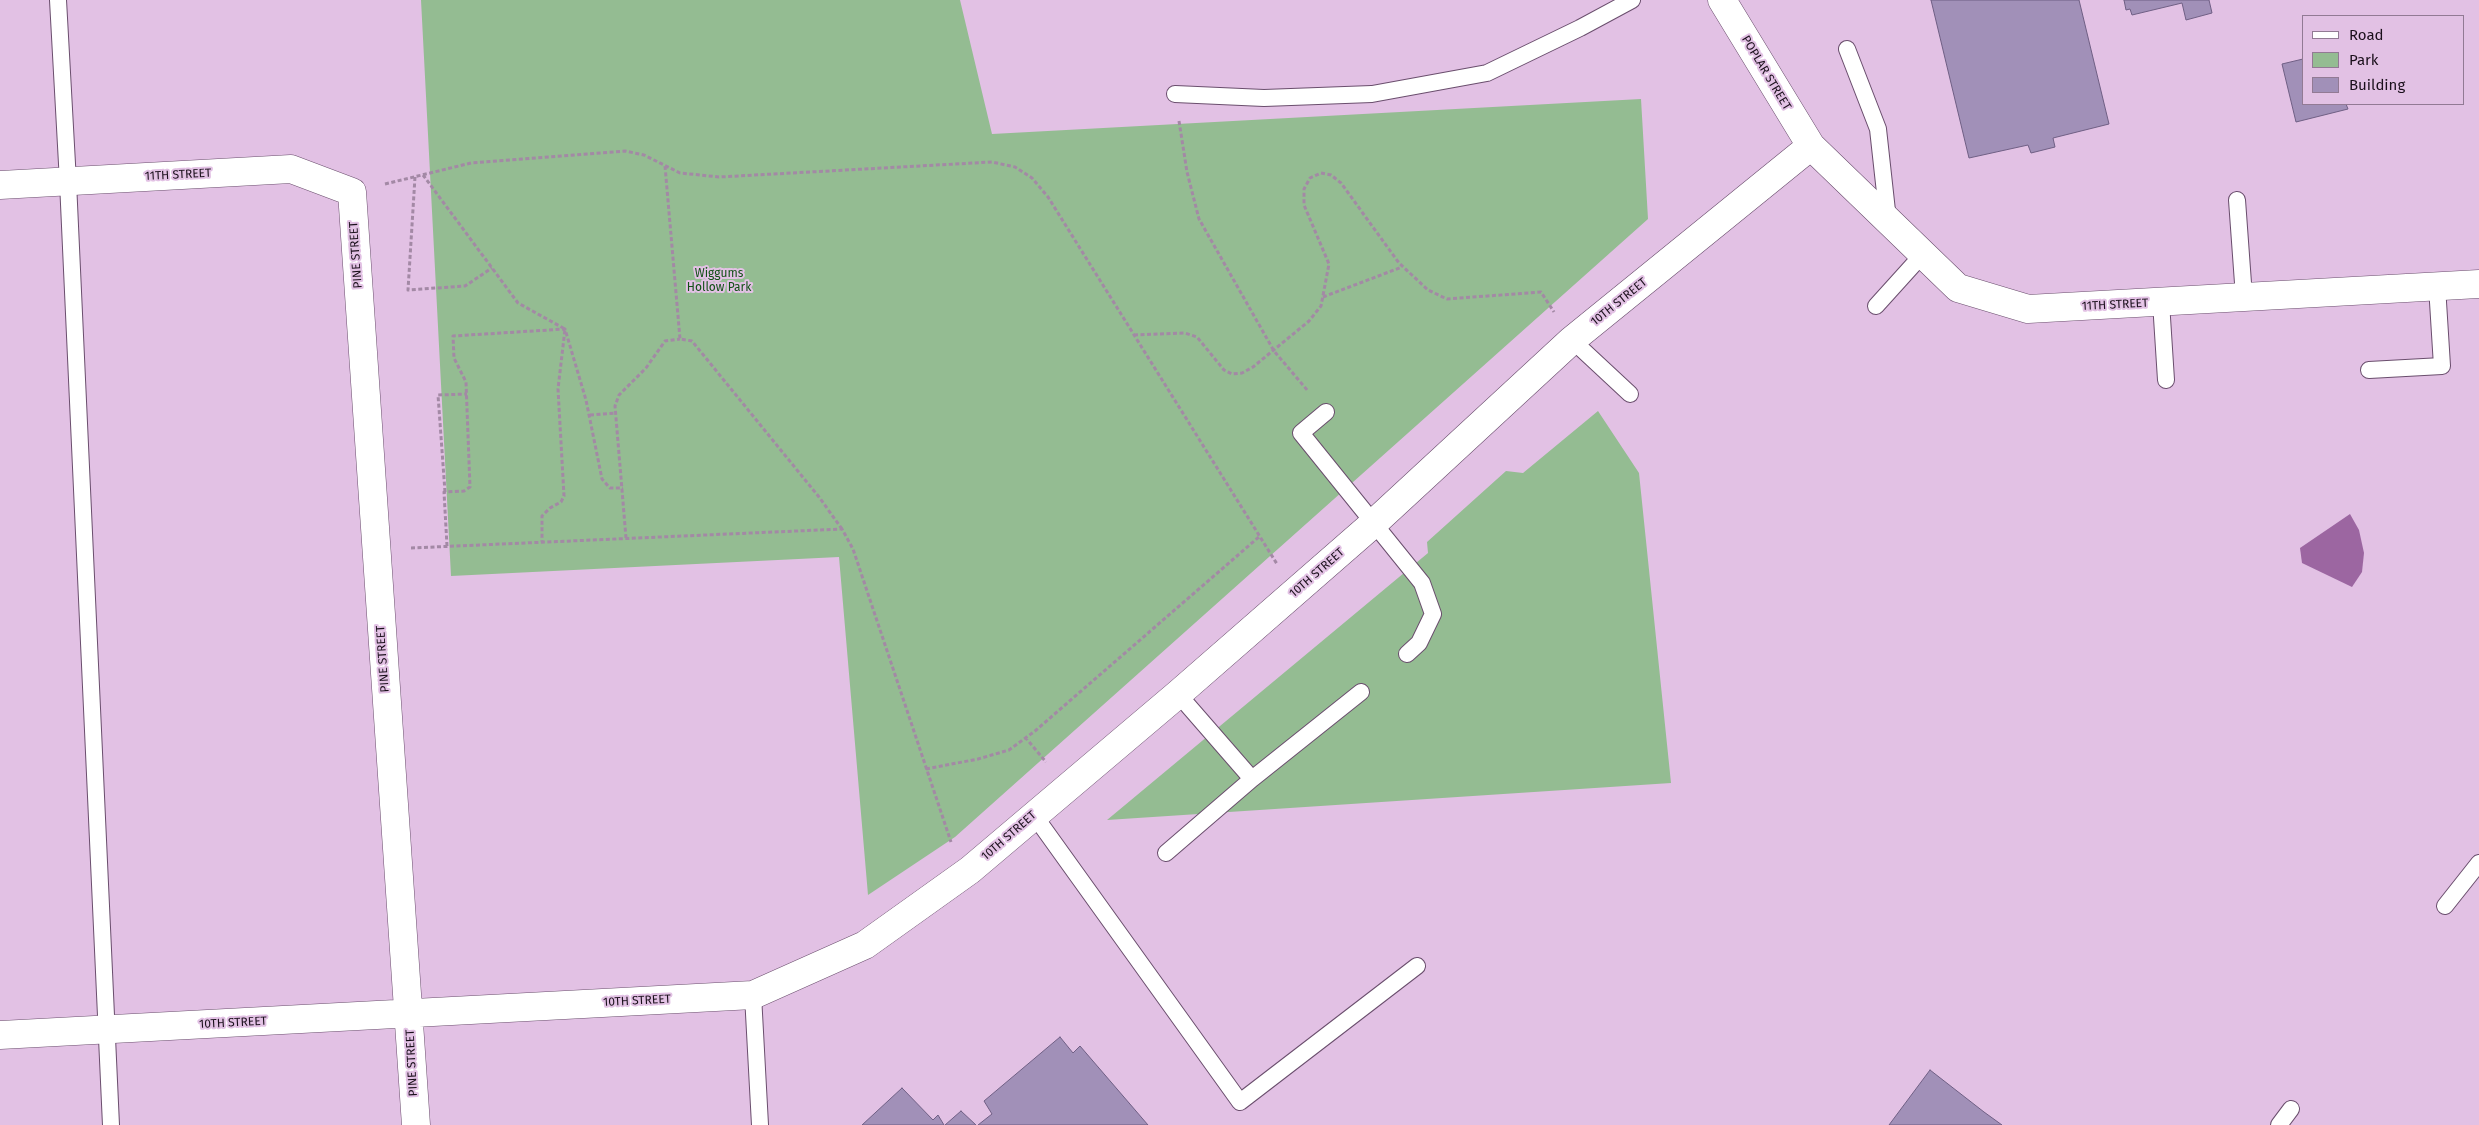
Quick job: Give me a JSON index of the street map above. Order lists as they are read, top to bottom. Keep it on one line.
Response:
{"streets":{"street":["POPLAR STREET","11TH STREET","PINE STREET","10TH STREET"]},"crossings":[["POPLAR STREET","11TH STREET"],["POPLAR STREET","10TH STREET"],["11TH STREET","PINE STREET"],["11TH STREET","10TH STREET"],["PINE STREET","10TH STREET"]],"parks":["Wiggums Hollow Park"],"legend":["Road","Park","Building"]}
